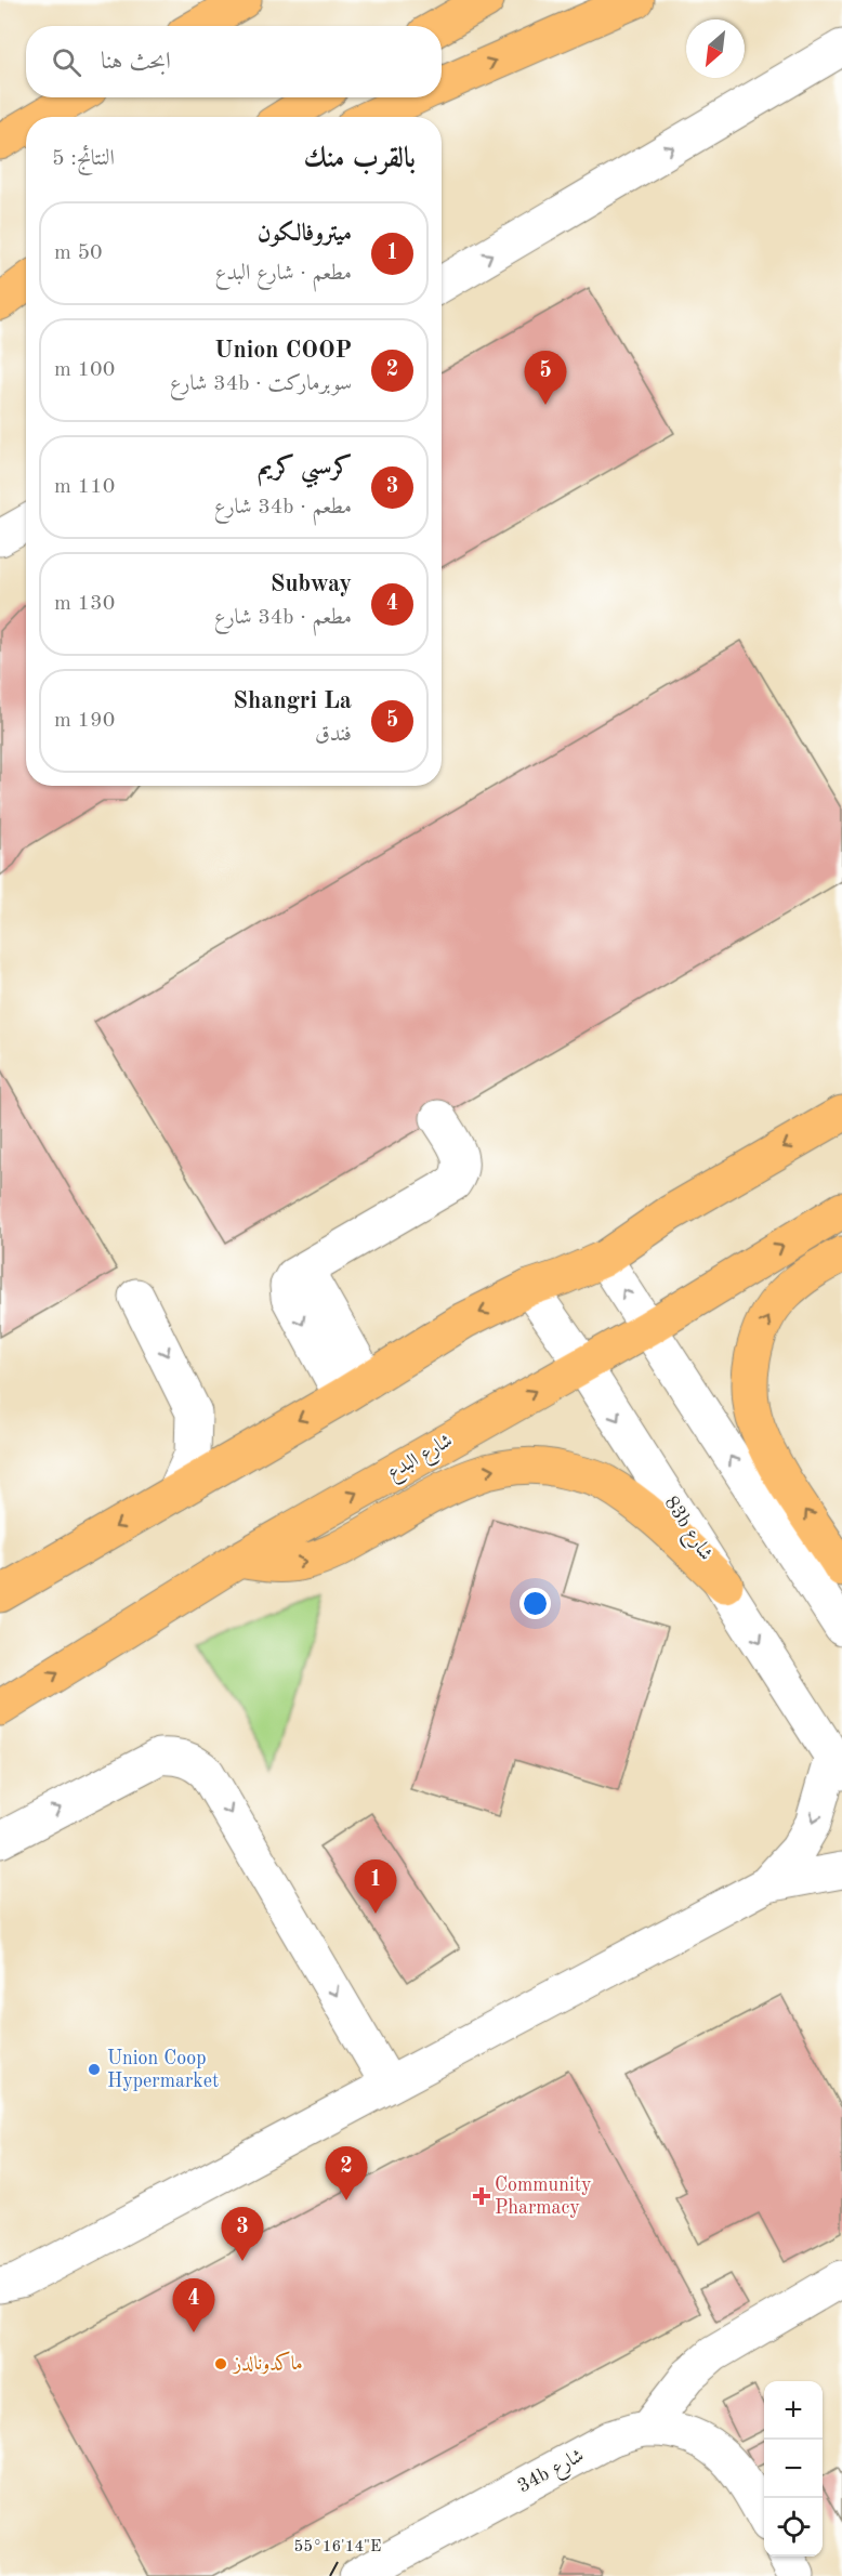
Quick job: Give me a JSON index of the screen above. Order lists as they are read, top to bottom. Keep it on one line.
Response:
{"streets":{"main road":["شارع البدع"],"street":["83b شارع","34b شارع"]},"crossings":[["شارع البدع","83b شارع"]],"places":{"other":["Union Coop Hypermarket","ماكدونالدز"],"health":["Community Pharmacy"]},"north":"bottom left","page":{"search":"ابحث هنا","heading":["بالقرب منك","النتائج: 5"],"list":[{"mark":"1","name":"ميتروفالكون","note":"مطعم · شارع البدع","value":"50 m"},{"mark":"2","name":"Union COOP","note":"سوبرماركت · 34b شارع","value":"100 m"},{"mark":"3","name":"كرسبي كريم","note":"مطعم · 34b شارع","value":"110 m"},{"mark":"4","name":"Subway","note":"مطعم · 34b شارع","value":"130 m"},{"mark":"5","name":"Shangri La","note":"فندق","value":"190 m"}],"pins":["5","1","2","3","4"],"map_buttons":["+","−"]},"coordinates":["55°16'14\"E"]}
